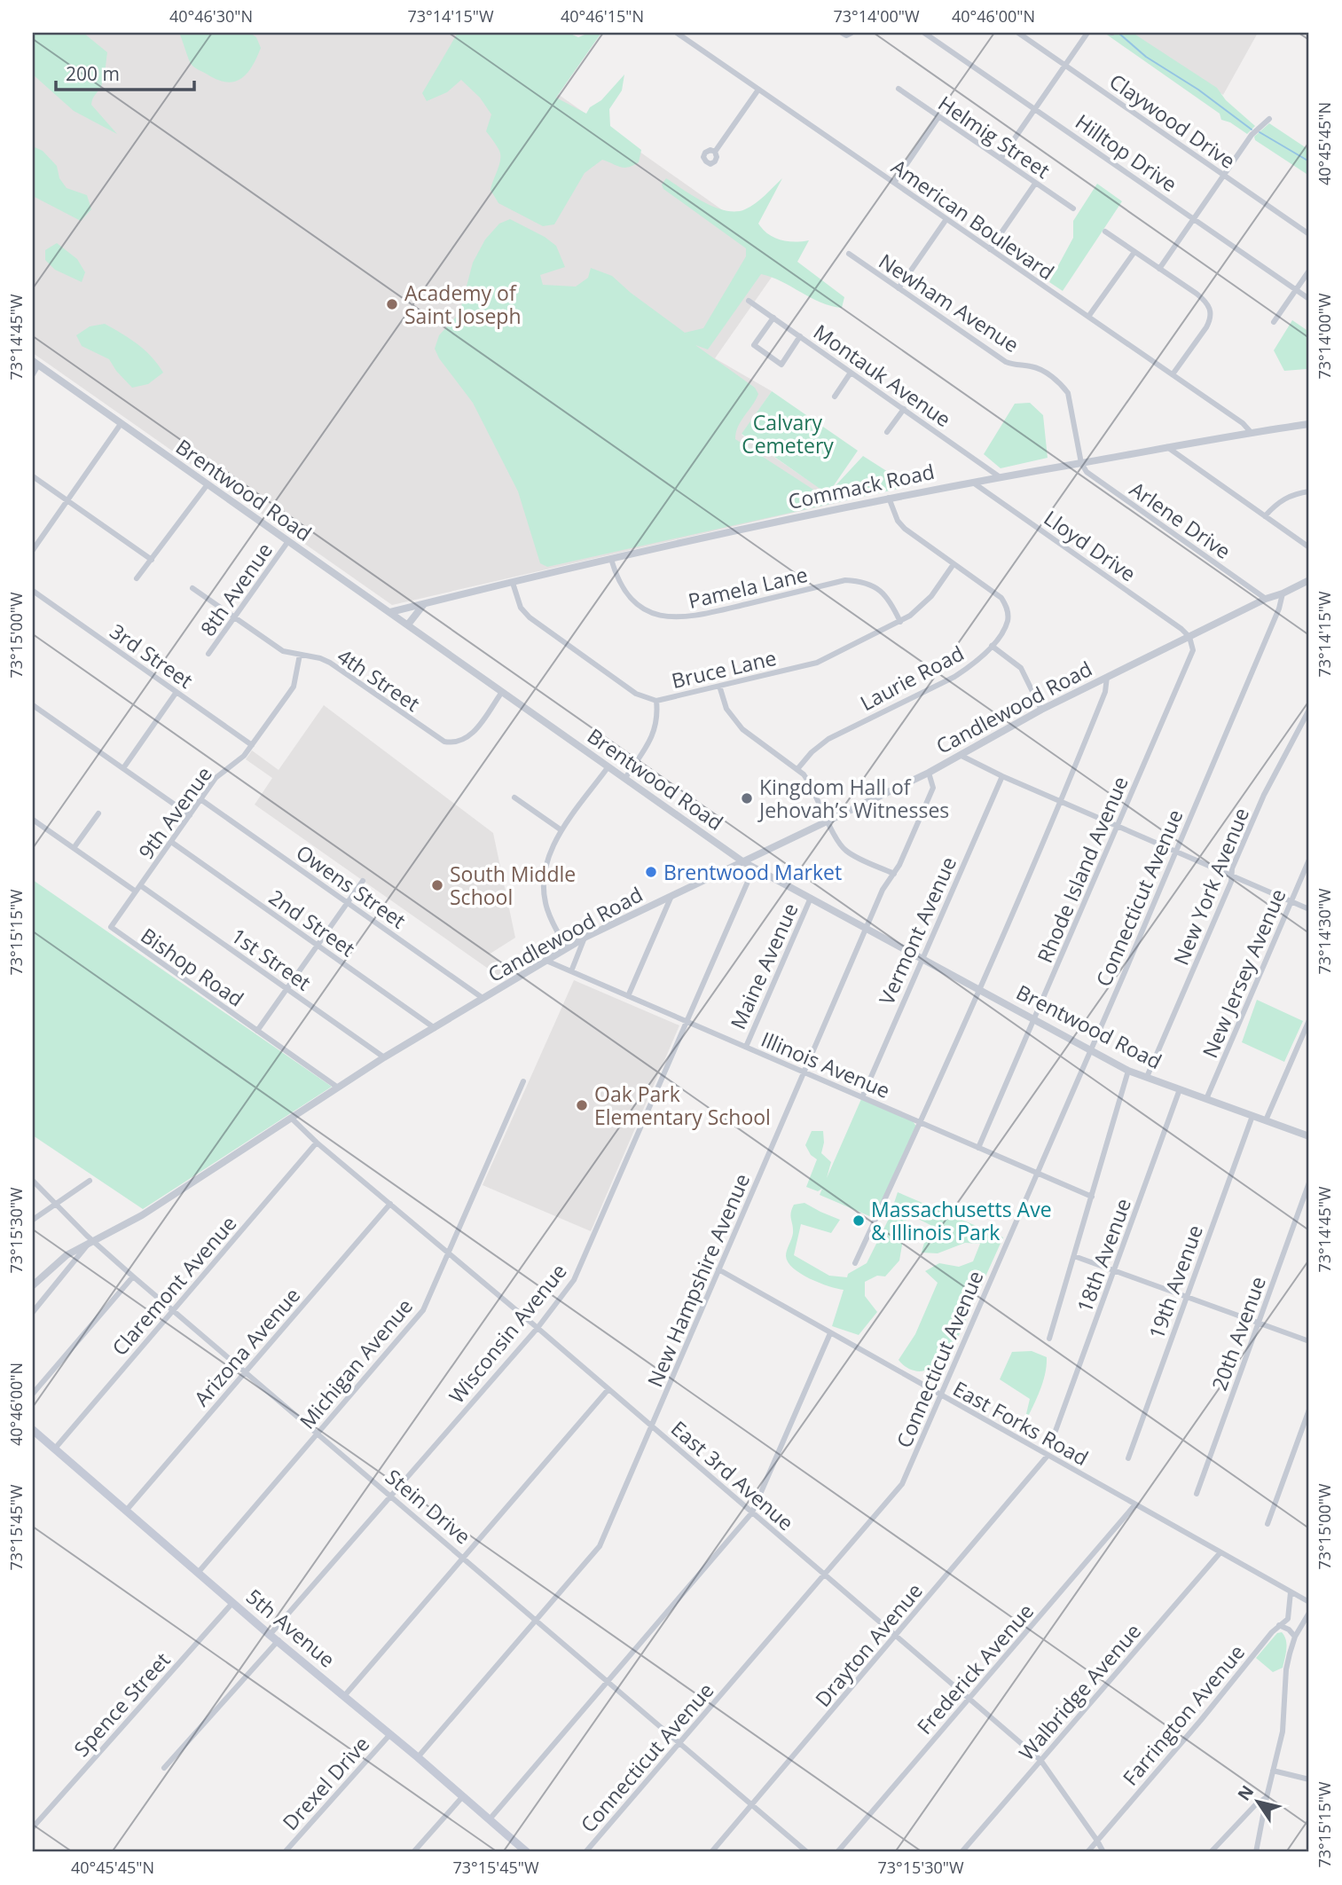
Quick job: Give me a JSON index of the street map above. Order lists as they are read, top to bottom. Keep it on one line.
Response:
{"streets":{"main road":["5th Avenue"],"street":["Claywood Drive","Helmig Street","Hilltop Drive","American Boulevard","Newham Avenue","Montauk Avenue","Commack Road","Brentwood Road","Arlene Drive","Lloyd Drive","Pamela Lane","8th Avenue","3rd Street","Bruce Lane","Laurie Road","4th Street","Candlewood Road","9th Avenue","Rhode Island Avenue","Owens Street","New York Avenue","Connecticut Avenue","2nd Street","Vermont Avenue","1st Street","Maine Avenue","Bishop Road","New Jersey Avenue","Illinois Avenue","18th Avenue","New Hampshire Avenue","19th Avenue","Claremont Avenue","Wisconsin Avenue","20th Avenue","Arizona Avenue","Michigan Avenue","East Forks Road","East 3rd Avenue","Stein Drive","Drayton Avenue","Frederick Avenue","Walbridge Avenue","Spence Street","Farrington Avenue","Drexel Drive"]},"crossings":[["American Boulevard","Commack Road"],["Newham Avenue","Commack Road"],["Newham Avenue","Arlene Drive"],["Montauk Avenue","Commack Road"],["Commack Road","Brentwood Road"],["Commack Road","Arlene Drive"],["Commack Road","Lloyd Drive"],["Commack Road","Pamela Lane"],["Commack Road","Bruce Lane"],["Commack Road","Laurie Road"],["Brentwood Road","8th Avenue"],["Brentwood Road","4th Street"],["Brentwood Road","Candlewood Road"],["Brentwood Road","Rhode Island Avenue"],["Brentwood Road","New York Avenue"],["Brentwood Road","Connecticut Avenue"],["Brentwood Road","Vermont Avenue"],["Brentwood Road","Maine Avenue"],["Brentwood Road","New Jersey Avenue"],["Brentwood Road","18th Avenue"],["Brentwood Road","New Hampshire Avenue"],["Brentwood Road","19th Avenue"],["Brentwood Road","Wisconsin Avenue"],["Arlene Drive","Candlewood Road"],["Lloyd Drive","Candlewood Road"],["Lloyd Drive","Rhode Island Avenue"],["Pamela Lane","Bruce Lane"],["8th Avenue","4th Street"],["3rd Street","9th Avenue"],["Bruce Lane","Laurie Road"],["4th Street","9th Avenue"],["Candlewood Road","Rhode Island Avenue"],["Candlewood Road","Owens Street"],["Candlewood Road","Connecticut Avenue"],["Candlewood Road","2nd Street"],["Candlewood Road","1st Street"],["Candlewood Road","Bishop Road"],["Candlewood Road","Illinois Avenue"],["Candlewood Road","New Hampshire Avenue"],["Candlewood Road","East 3rd Avenue"],["Candlewood Road","Stein Drive"],["9th Avenue","Owens Street"],["9th Avenue","2nd Street"],["9th Avenue","1st Street"],["9th Avenue","Bishop Road"],["Rhode Island Avenue","Illinois Avenue"],["Owens Street","Bishop Road"],["Connecticut Avenue","Illinois Avenue"],["Connecticut Avenue","East Forks Road"],["Connecticut Avenue","East 3rd Avenue"],["Connecticut Avenue","Stein Drive"],["2nd Street","Bishop Road"],["Vermont Avenue","Illinois Avenue"],["1st Street","Bishop Road"],["Maine Avenue","Illinois Avenue"],["Illinois Avenue","New Hampshire Avenue"],["Illinois Avenue","Wisconsin Avenue"],["New Hampshire Avenue","East Forks Road"],["New Hampshire Avenue","East 3rd Avenue"],["New Hampshire Avenue","Stein Drive"],["New Hampshire Avenue","5th Avenue"],["Claremont Avenue","East 3rd Avenue"],["Claremont Avenue","Stein Drive"],["Claremont Avenue","5th Avenue"],["Wisconsin Avenue","East 3rd Avenue"],["Wisconsin Avenue","Stein Drive"],["Wisconsin Avenue","5th Avenue"],["Arizona Avenue","East 3rd Avenue"],["Arizona Avenue","Stein Drive"],["Arizona Avenue","5th Avenue"],["Michigan Avenue","East 3rd Avenue"],["Michigan Avenue","Stein Drive"],["Michigan Avenue","5th Avenue"],["East Forks Road","Drayton Avenue"],["East Forks Road","Frederick Avenue"],["East Forks Road","Walbridge Avenue"],["East 3rd Avenue","Drayton Avenue"],["East 3rd Avenue","Frederick Avenue"],["East 3rd Avenue","Walbridge Avenue"],["East 3rd Avenue","Farrington Avenue"],["Stein Drive","Drayton Avenue"],["5th Avenue","Spence Street"],["5th Avenue","Drexel Drive"]],"parks":["Calvary Cemetery"],"places":["Academy of Saint Joseph","Kingdom Hall of Jehovah’s Witnesses","Brentwood Market","South Middle School","Oak Park Elementary School","Massachusetts Ave & Illinois Park"],"scale_bar":"200 m","north":"top left","coordinates":["40°46'30\"N","73°14'15\"W","40°46'15\"N","73°14'00\"W","40°46'00\"N","40°45'45\"N","73°14'45\"W","73°15'00\"W","73°14'30\"W","73°15'15\"W","73°15'30\"W","73°15'45\"W"]}
